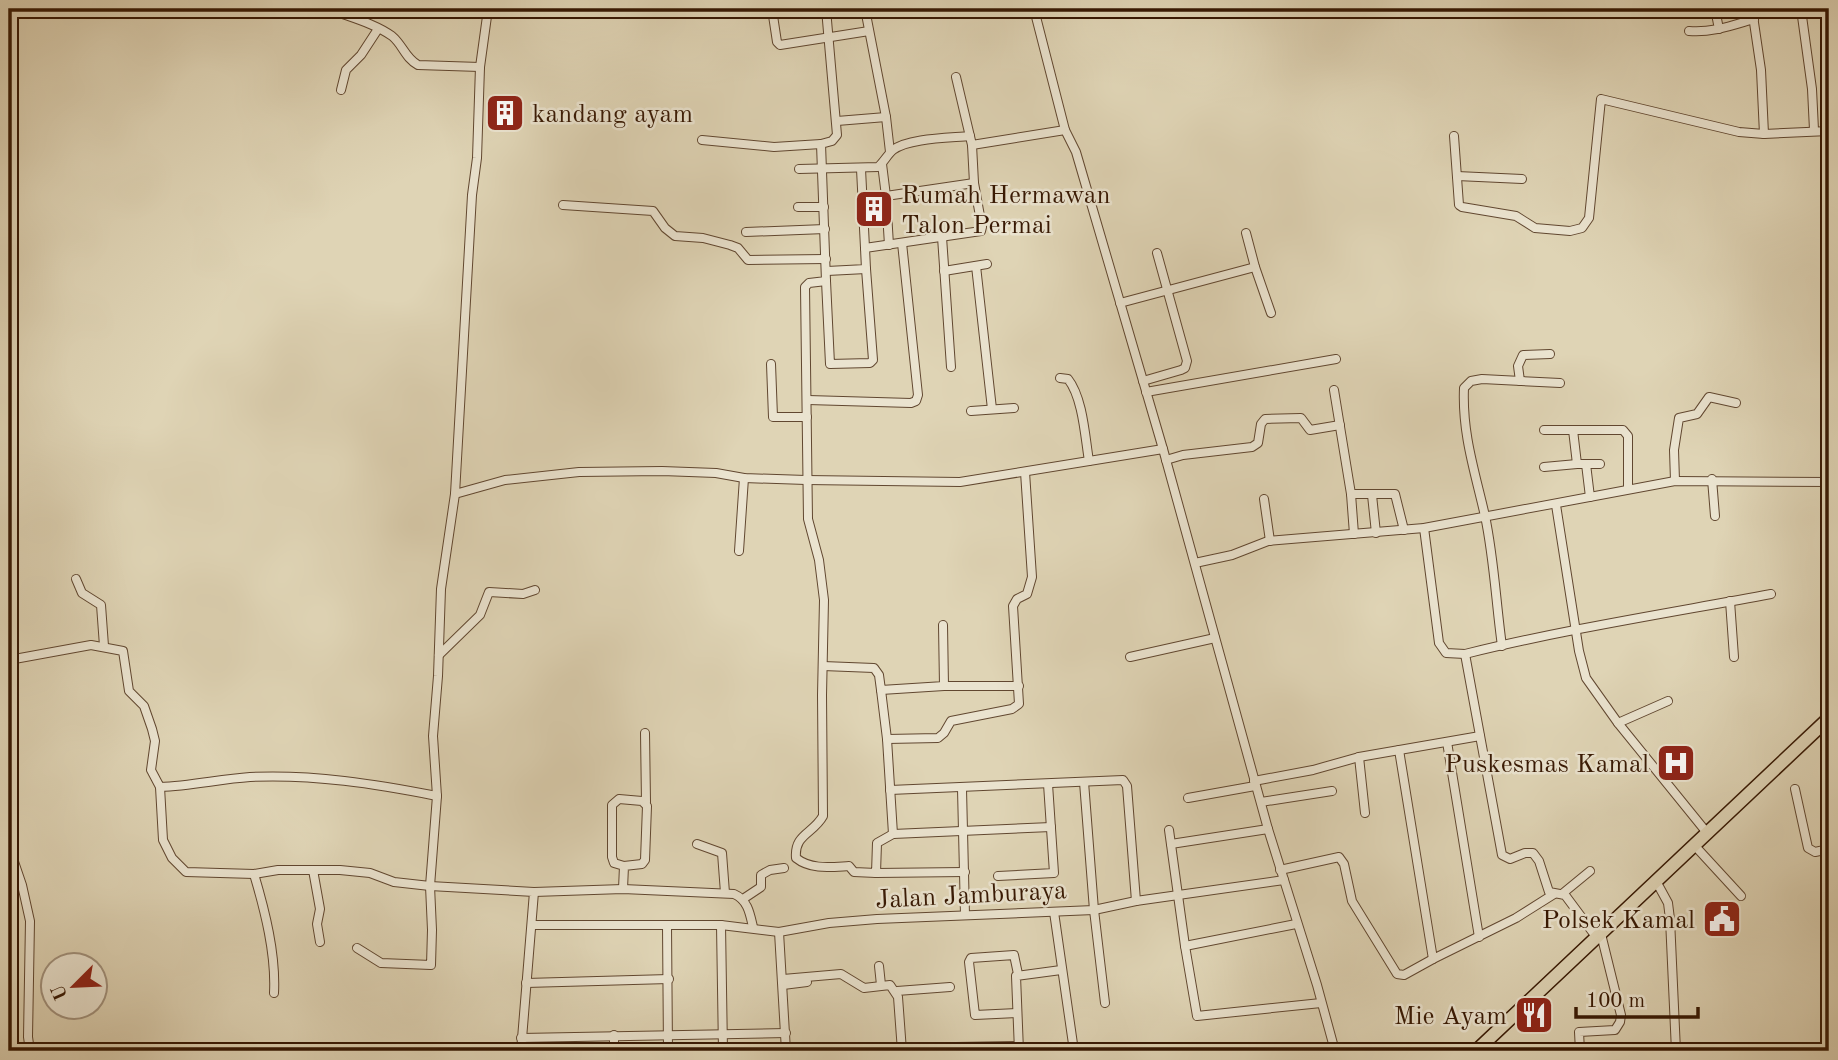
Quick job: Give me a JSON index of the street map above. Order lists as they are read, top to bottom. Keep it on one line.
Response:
{"streets":{"street":["Jalan Jamburaya"]},"places":{"building":["kandang ayam","Rumah Hermawan Talon Permai"],"hospital":["Puskesmas Kamal"],"public building":["Polsek Kamal"],"restaurant":["Mie Ayam"]},"scale_bar":"100 m","north":"bottom left"}
